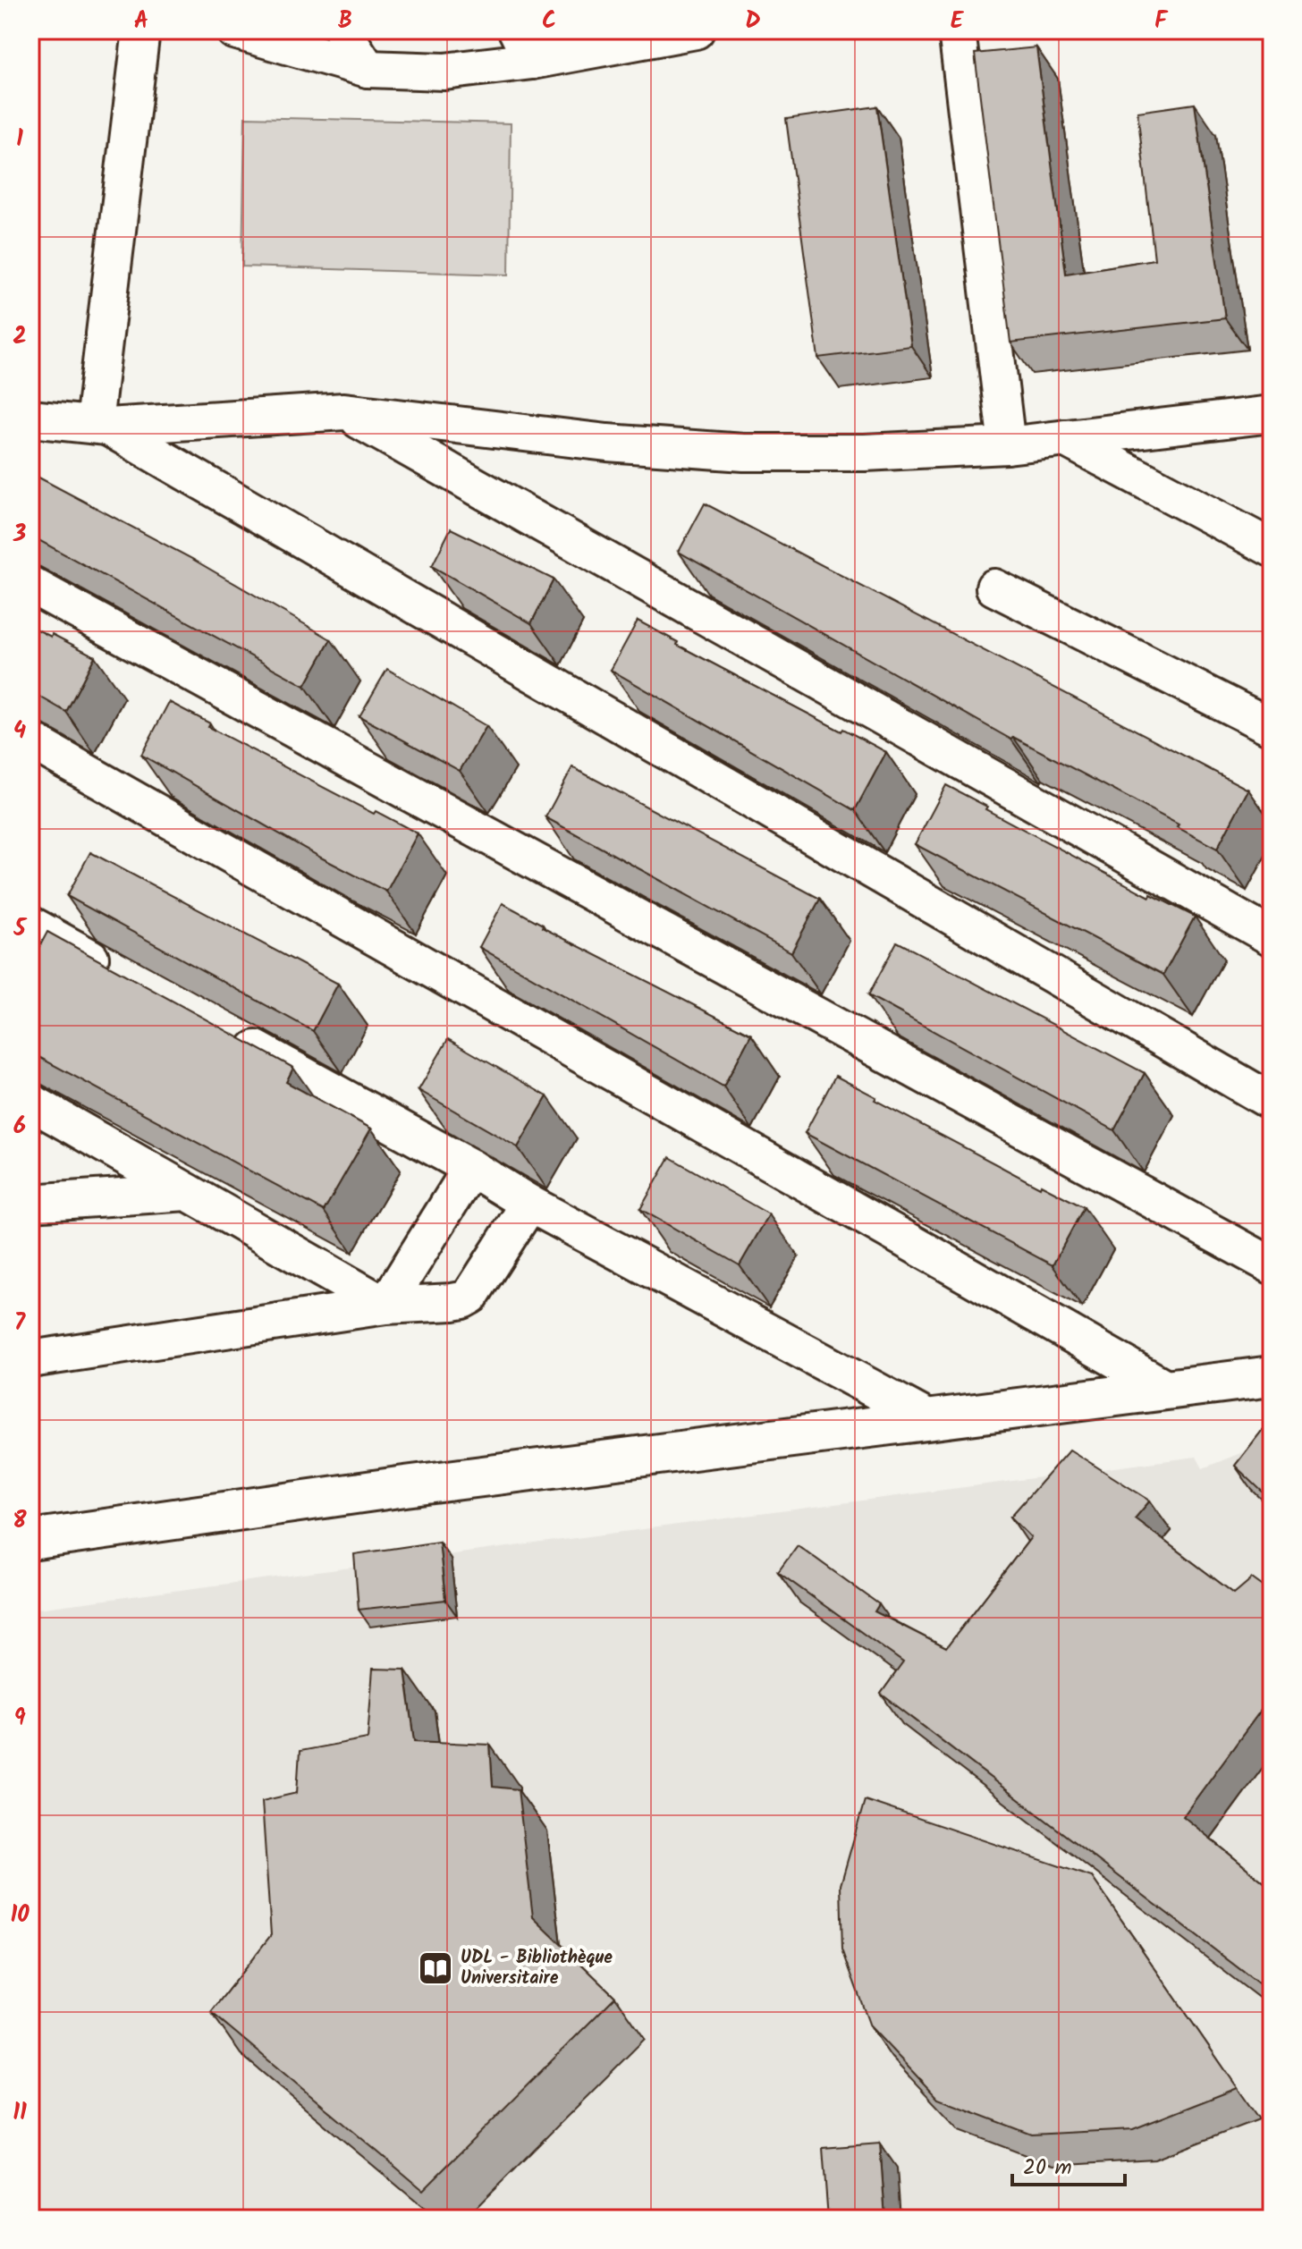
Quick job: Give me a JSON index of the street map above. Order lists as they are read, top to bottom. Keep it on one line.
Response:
{"places":{"library":["UDL - Bibliothèque Universitaire"]},"scale_bar":"20 m","grid":{"columns":["A","B","C","D","E","F"],"rows":["1","2","3","4","5","6","7","8","9","10","11"]}}
